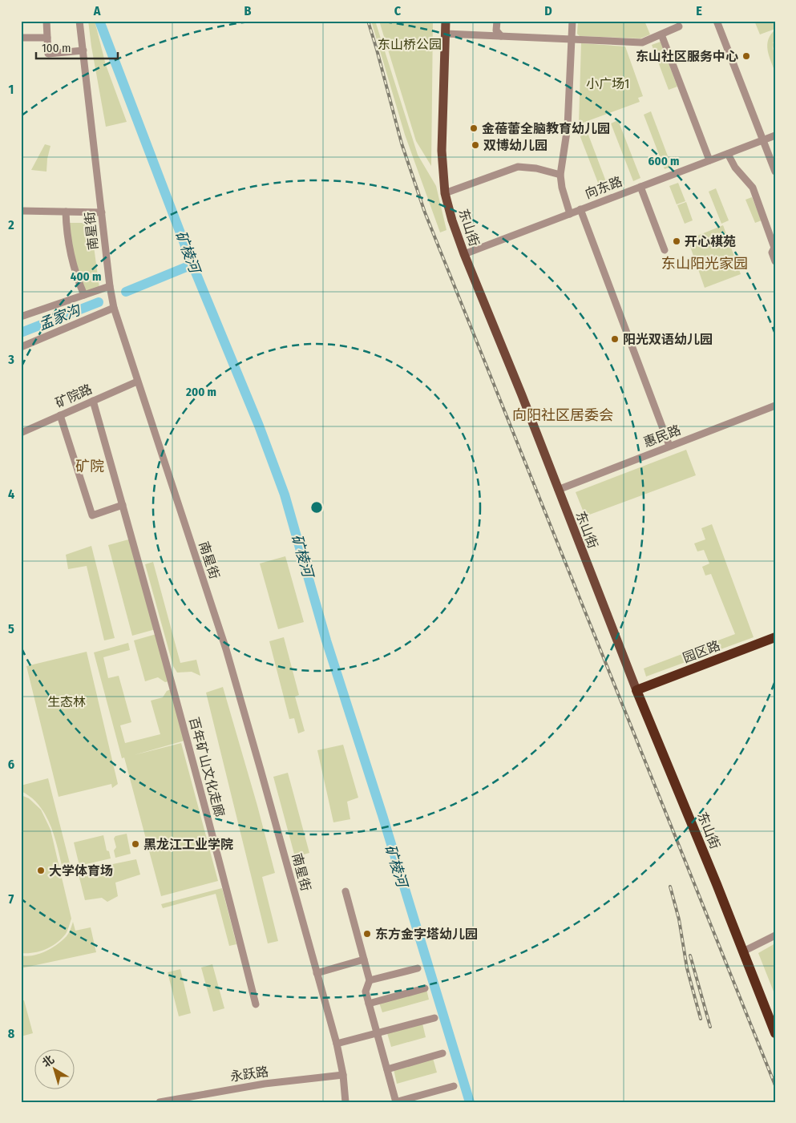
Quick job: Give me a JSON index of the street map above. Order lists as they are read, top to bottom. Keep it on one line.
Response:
{"streets":{"highway":["东山街","园区路"],"street":["向东路","南星街","矿院路","惠民路","百年矿山文化走廊","永跃路"]},"crossings":[["向东路","东山街"],["东山街","惠民路"],["东山街","园区路"],["南星街","矿院路"],["南星街","永跃路"],["矿院路","百年矿山文化走廊"]],"districts":["东山阳光家园","向阳社区居委会","矿院"],"water":["矿棱河","孟家沟"],"parks":["东山桥公园","小广场1","生态林"],"places":["东山社区服务中心","金蓓蕾全脑教育幼儿园","双博幼儿园","开心棋苑","阳光双语幼儿园","黑龙江工业学院","大学体育场","东方金字塔幼儿园"],"scale_bar":"100 m","north":"top left","grid":{"columns":["A","B","C","D","E"],"rows":["1","2","3","4","5","6","7","8"]},"rings":["600 m","400 m","200 m"]}
